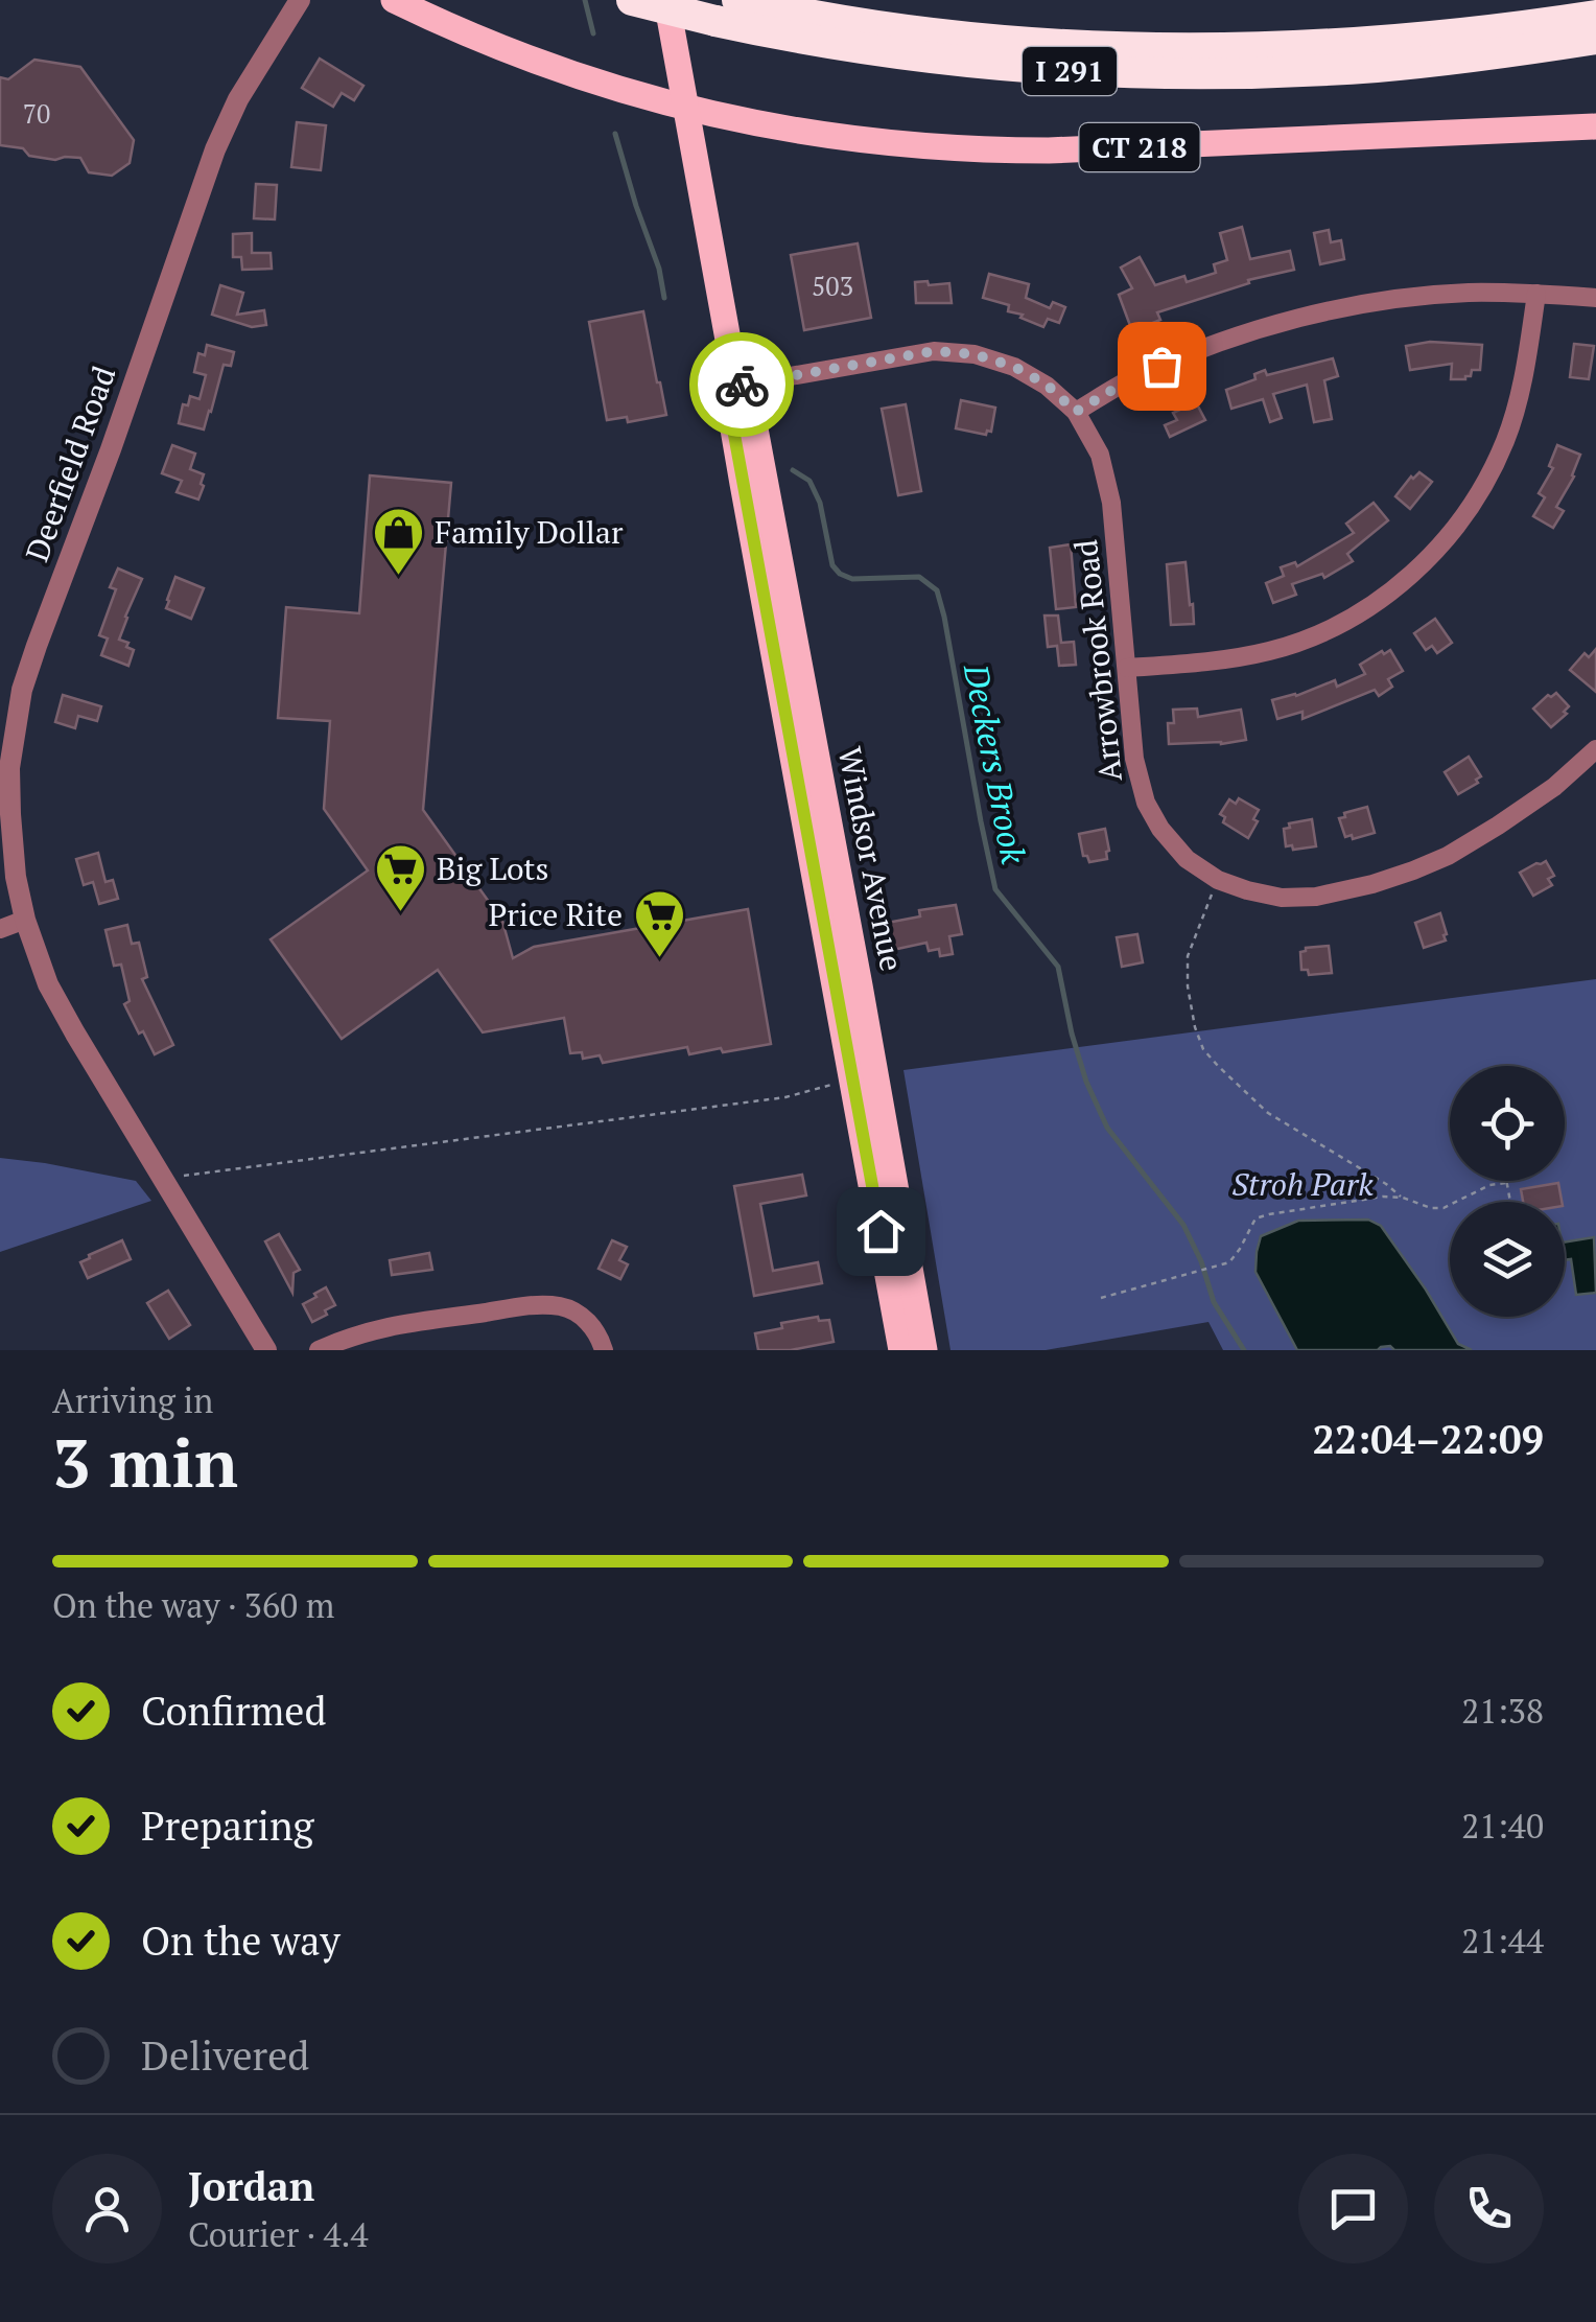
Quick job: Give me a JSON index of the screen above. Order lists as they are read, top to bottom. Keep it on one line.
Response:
{"streets":{"highway":["I 291"],"main road":["CT 218","Windsor Avenue"],"street":["Deerfield Road","Arrowbrook Road"]},"crossings":[["CT 218","Windsor Avenue"],["Arrowbrook Road","Windsor Avenue"]],"water":["Deckers Brook"],"parks":["Stroh Park"],"places":{"shop":["Family Dollar"],"supermarket":["Big Lots","Price Rite"]},"house_numbers":["70","503"],"page":{"heading":["3 min","Arriving in","22:04–22:09"],"panel":["Jordan","Courier · 4.4"],"bar":"On the way · 360 m","list":[["Confirmed","21:38"],["Preparing","21:40"],["On the way","21:44"],"Delivered"]}}
